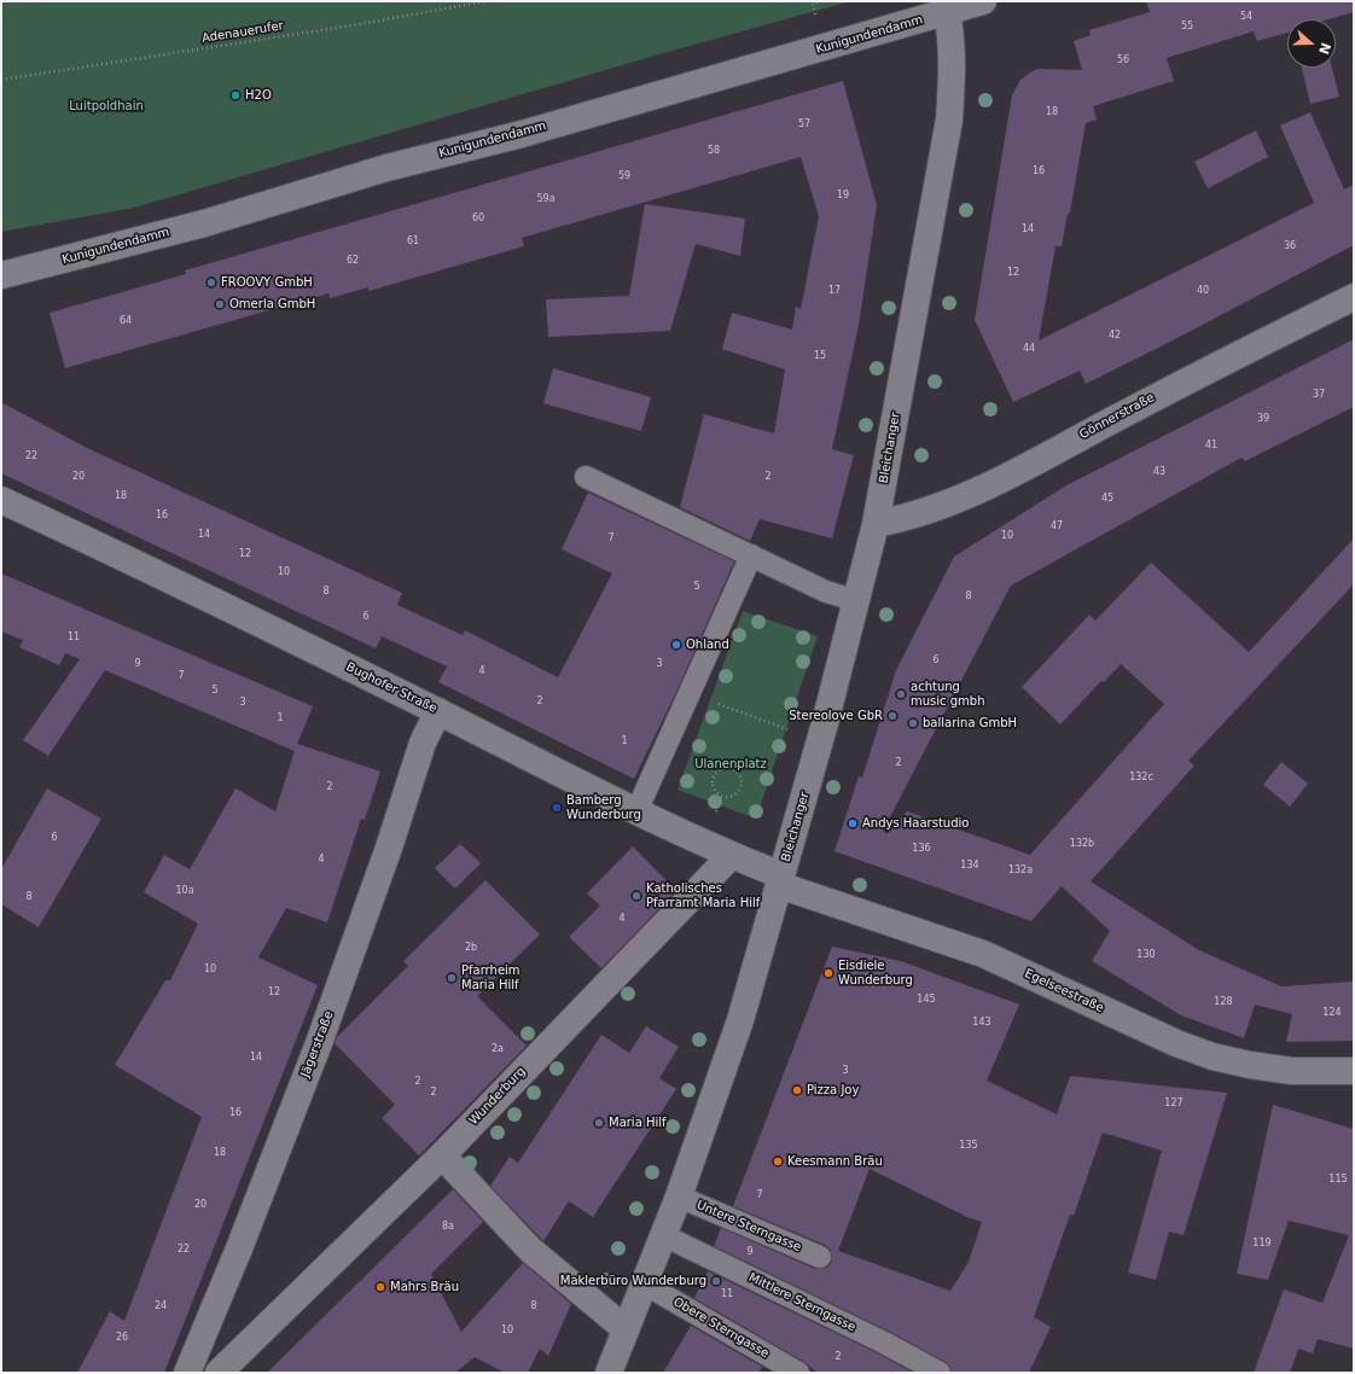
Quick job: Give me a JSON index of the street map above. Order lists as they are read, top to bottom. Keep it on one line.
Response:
{"streets":{"street":["Kunigundendamm","Gönnerstraße","Bleichanger","Bughofer Straße","Egelseestraße","Jägerstraße","Wunderburg"],"lane":["Untere Sterngasse","Mittlere Sterngasse","Obere Sterngasse"],"path":["Adenauerufer"]},"crossings":[["Kunigundendamm","Bleichanger"],["Gönnerstraße","Bleichanger"],["Bleichanger","Bughofer Straße"],["Bleichanger","Egelseestraße"],["Bughofer Straße","Egelseestraße"],["Bughofer Straße","Jägerstraße"],["Bughofer Straße","Wunderburg"]],"parks":["Luitpoldhain","Ulanenplatz"],"places":["H2O","FROOVY GmbH","Omerla GmbH","Ohland","achtung music gmbh","Stereolove GbR","ballarina GmbH","Bamberg Wunderburg","Andys Haarstudio","Katholisches Pfarramt Maria Hilf","Eisdiele Wunderburg","Pfarrheim Maria Hilf","Pizza Joy","Maria Hilf","Keesmann Bräu","Maklerbüro Wunderburg","Mahrs Bräu"],"house_numbers":["54","55","56","18","57","58","16","59","19","59a","60","14","61","36","62","12","17","40","64","42","44","15","37","39","41","22","43","20","2","18","45","16","47","14","10","7","12","10","5","8","8","6","11","6","9","3","4","7","5","2","3","1","1","2","132c","2","6","132b","136","4","134","132a","10a","8","4","2b","130","10","12","145","128","124","143","2a","14","3","2","2","127","16","135","18","115","7","20","8a","119","22","9","11","24","8","10","26","2"],"north":"right"}
